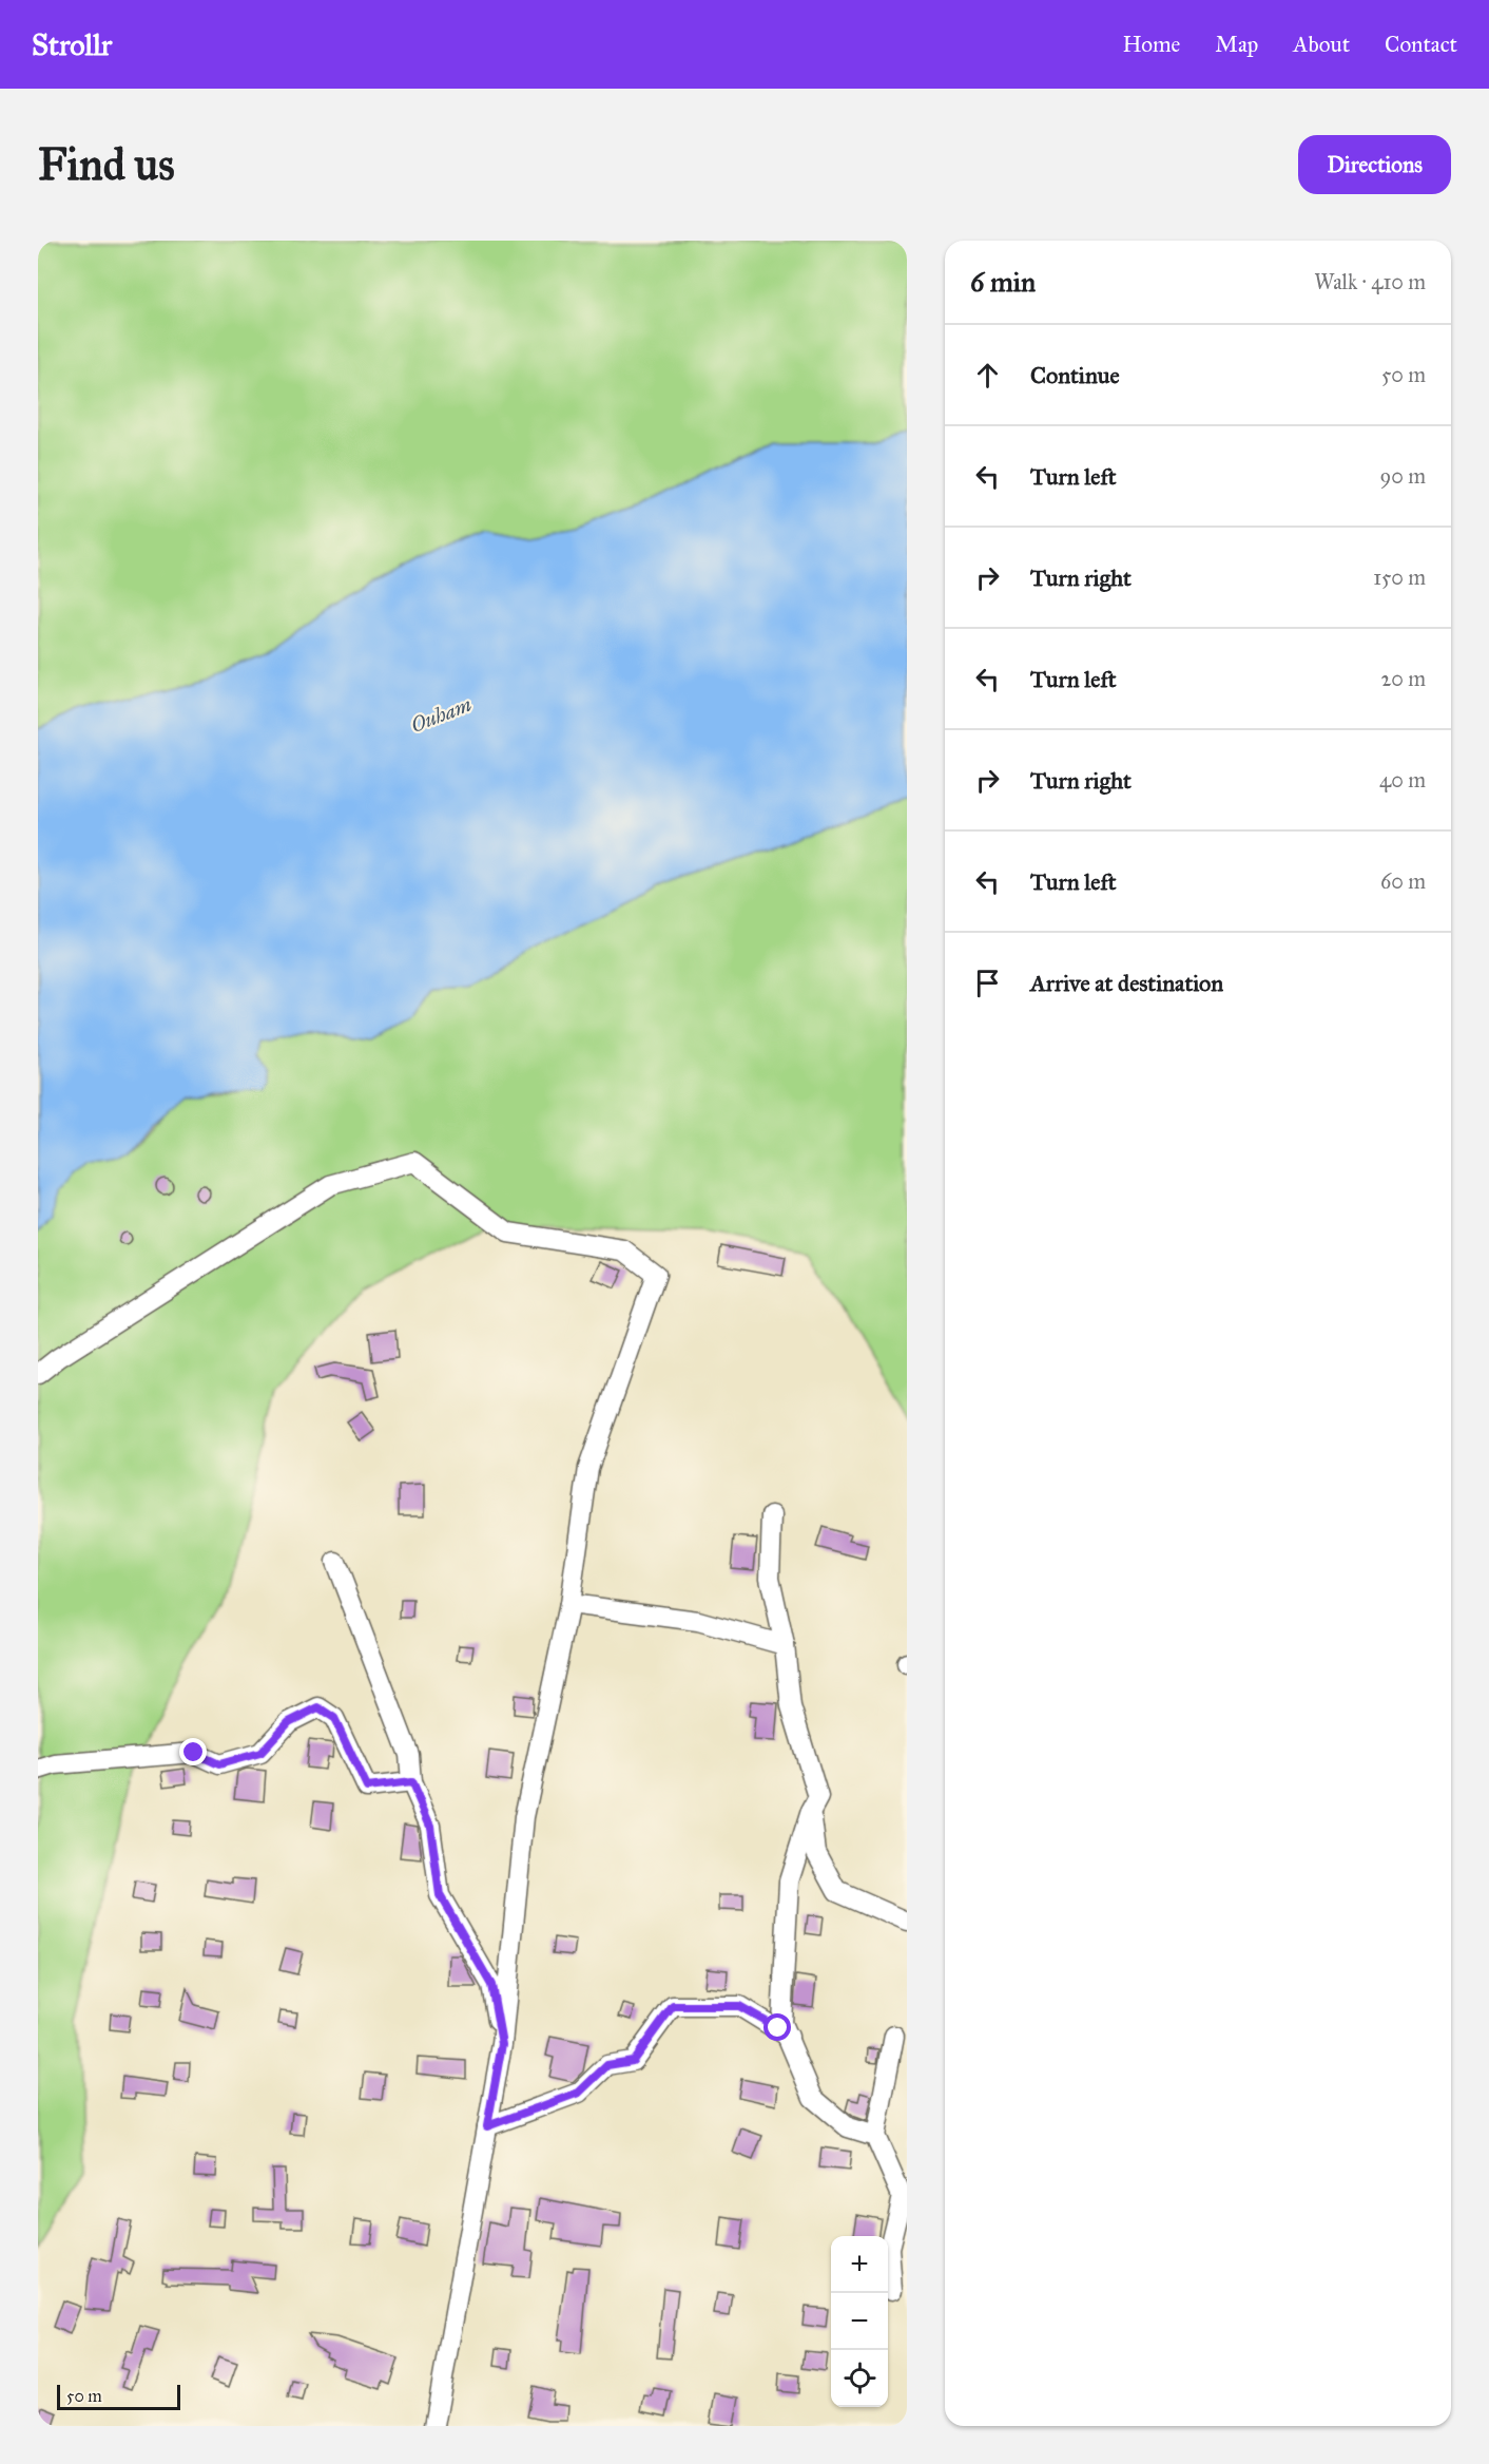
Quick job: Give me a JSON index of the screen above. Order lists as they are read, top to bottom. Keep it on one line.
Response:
{"water":["Ouham"],"scale_bar":"50 m","page":{"header":"Strollr","nav":["Home","Map","About","Contact"],"buttons":"Directions","title":"Find us","heading":["6 min","Walk · 410 m"],"list":[["Continue","50 m"],["Turn left","90 m"],["Turn right","150 m"],["Turn left","20 m"],["Turn right","40 m"],["Turn left","60 m"],"Arrive at destination"],"map_buttons":["+","−"],"scale":"50 m"}}
